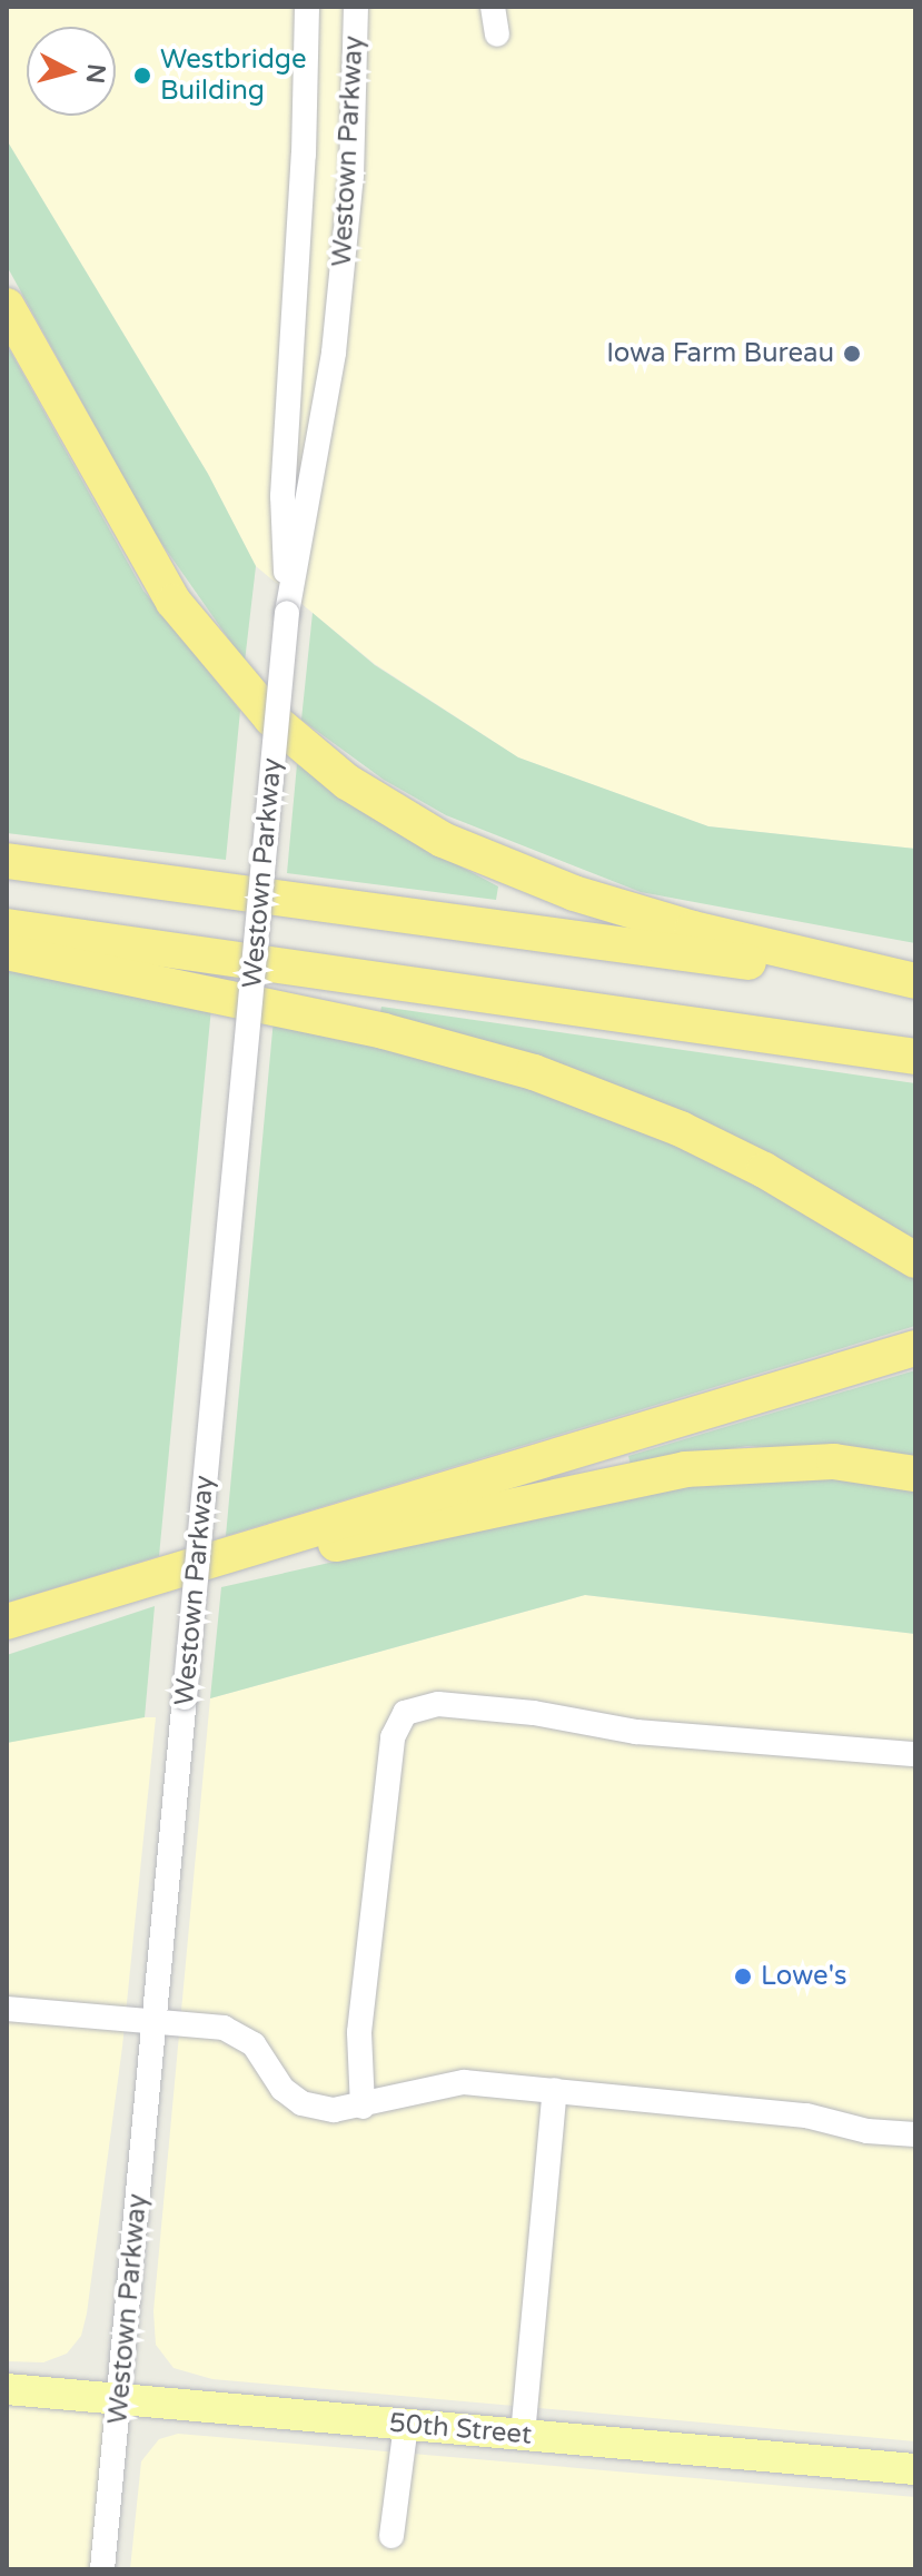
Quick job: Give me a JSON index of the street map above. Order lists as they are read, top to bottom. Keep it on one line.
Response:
{"streets":{"main road":["50th Street"],"street":["Westown Parkway"]},"crossings":[["Westown Parkway","50th Street"]],"places":["Westbridge Building","Iowa Farm Bureau","Lowe's"],"north":"right"}
